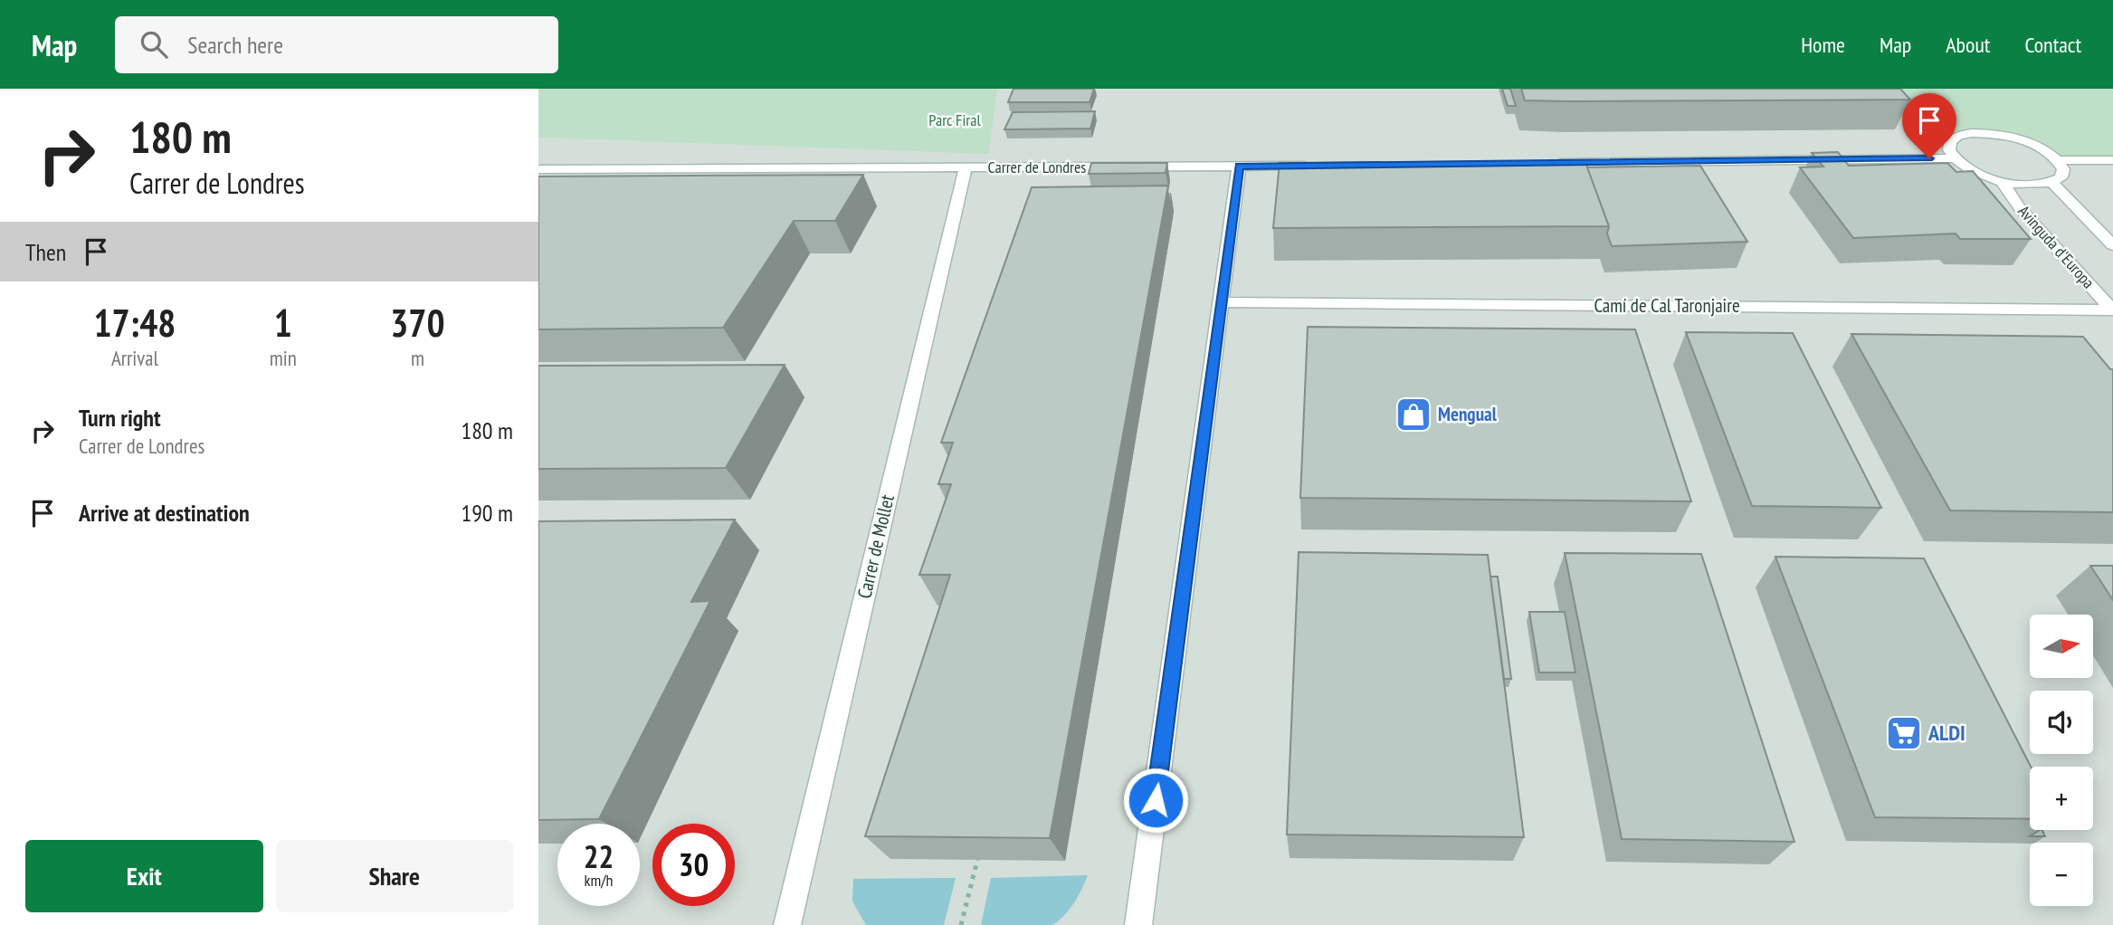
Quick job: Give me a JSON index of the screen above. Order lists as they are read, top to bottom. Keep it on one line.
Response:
{"streets":{"street":["Carrer de Londres","Avinguda d'Europa","Camí de Cal Taronjaire","Carrer de Mollet"]},"crossings":[["Carrer de Londres","Carrer de Mollet"],["Avinguda d'Europa","Camí de Cal Taronjaire"]],"parks":["Parc Firal"],"places":{"shop":["Mengual"],"supermarket":["ALDI"]},"north":"right","page":{"header":"Map","search":"Search here","nav":["Home","Map","About","Contact"],"turn":["180 m","Carrer de Londres"],"then":"Then","eta":["17:48","Arrival","1","min","370","m"],"list":[{"name":"Turn right","note":"Carrer de Londres","value":"180 m"},{"name":"Arrive at destination","value":"190 m"}],"map_buttons":["+","−"],"speed":"22 km/h","limit":"30","buttons":["Exit","Share"]}}
